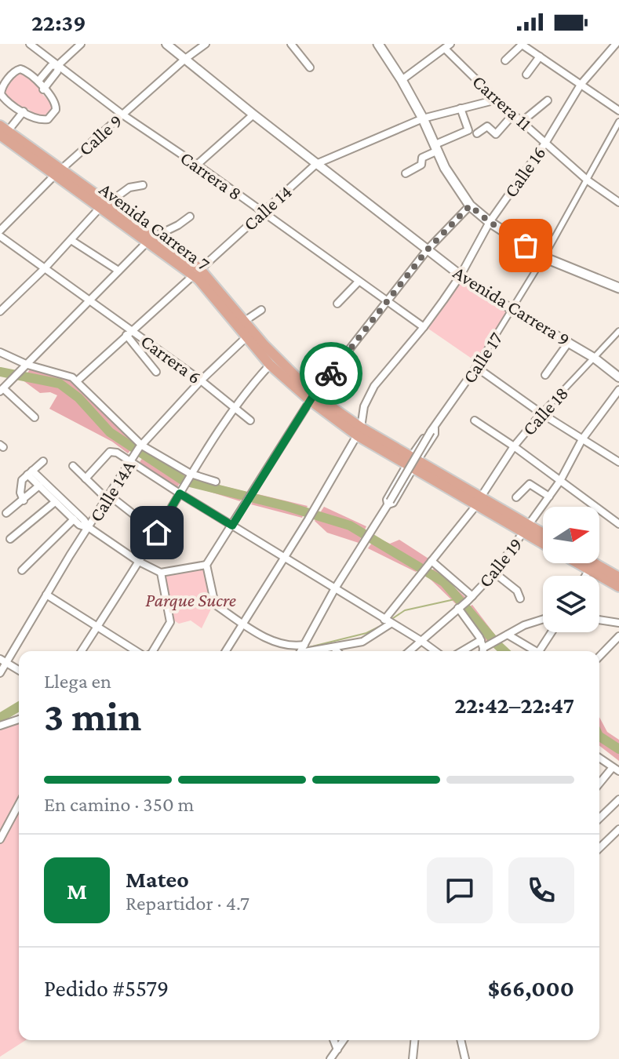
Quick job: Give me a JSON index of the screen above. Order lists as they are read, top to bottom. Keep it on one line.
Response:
{"streets":{"main road":["Avenida Carrera 7"],"street":["Carrera 11","Calle 9","Calle 16","Carrera 8","Calle 14","Avenida Carrera 9","Calle 17","Carrera 6","Calle 18","Calle 14A","Calle 19"]},"crossings":[["Carrera 11","Calle 16"],["Carrera 11","Calle 14"],["Carrera 11","Calle 17"],["Calle 9","Carrera 8"],["Calle 9","Avenida Carrera 7"],["Calle 9","Avenida Carrera 9"],["Calle 16","Carrera 8"],["Calle 16","Avenida Carrera 7"],["Calle 16","Avenida Carrera 9"],["Carrera 8","Calle 14"],["Calle 14","Avenida Carrera 7"],["Calle 14","Avenida Carrera 9"],["Calle 14","Carrera 6"],["Avenida Carrera 7","Calle 17"],["Avenida Carrera 7","Calle 18"],["Avenida Carrera 7","Calle 14A"],["Avenida Carrera 7","Calle 19"],["Avenida Carrera 9","Calle 17"],["Avenida Carrera 9","Calle 18"],["Carrera 6","Calle 14A"]],"parks":["Parque Sucre"],"north":"right","page":{"status":"22:39","heading":["3 min","Llega en","22:42–22:47"],"panel":["Mateo","Repartidor · 4.7","Pedido #5579","$66,000"],"bar":"En camino · 350 m","round":"M"}}
